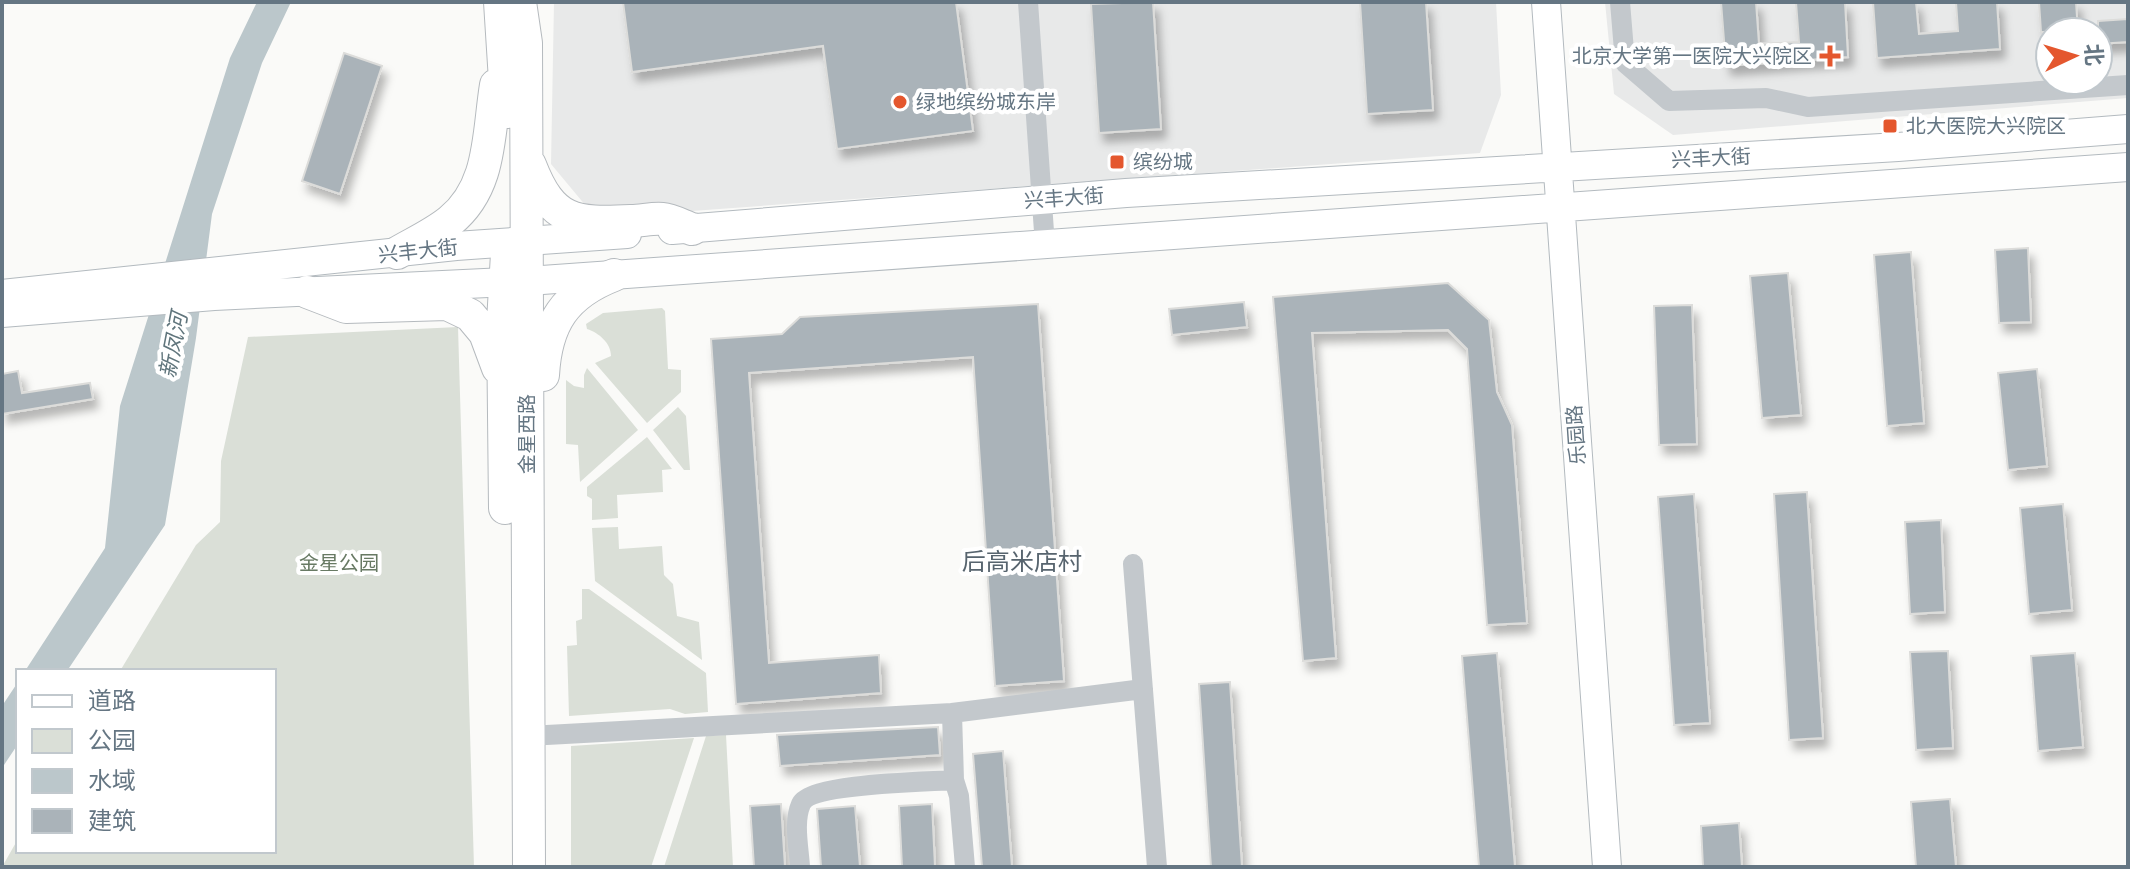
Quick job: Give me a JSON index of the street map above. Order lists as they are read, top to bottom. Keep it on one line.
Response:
{"streets":{"main road":["兴丰大街","金星西路","乐园路"]},"crossings":[["兴丰大街","金星西路"],["兴丰大街","乐园路"]],"districts":["后高米店村"],"water":["新凤河"],"parks":["金星公园"],"places":{"health":["北京大学第一医院大兴院区"],"other":["绿地缤纷城东岸"],"transit":["北大医院大兴院区","缤纷城"]},"legend":["道路","公园","水域","建筑"],"north":"right"}
